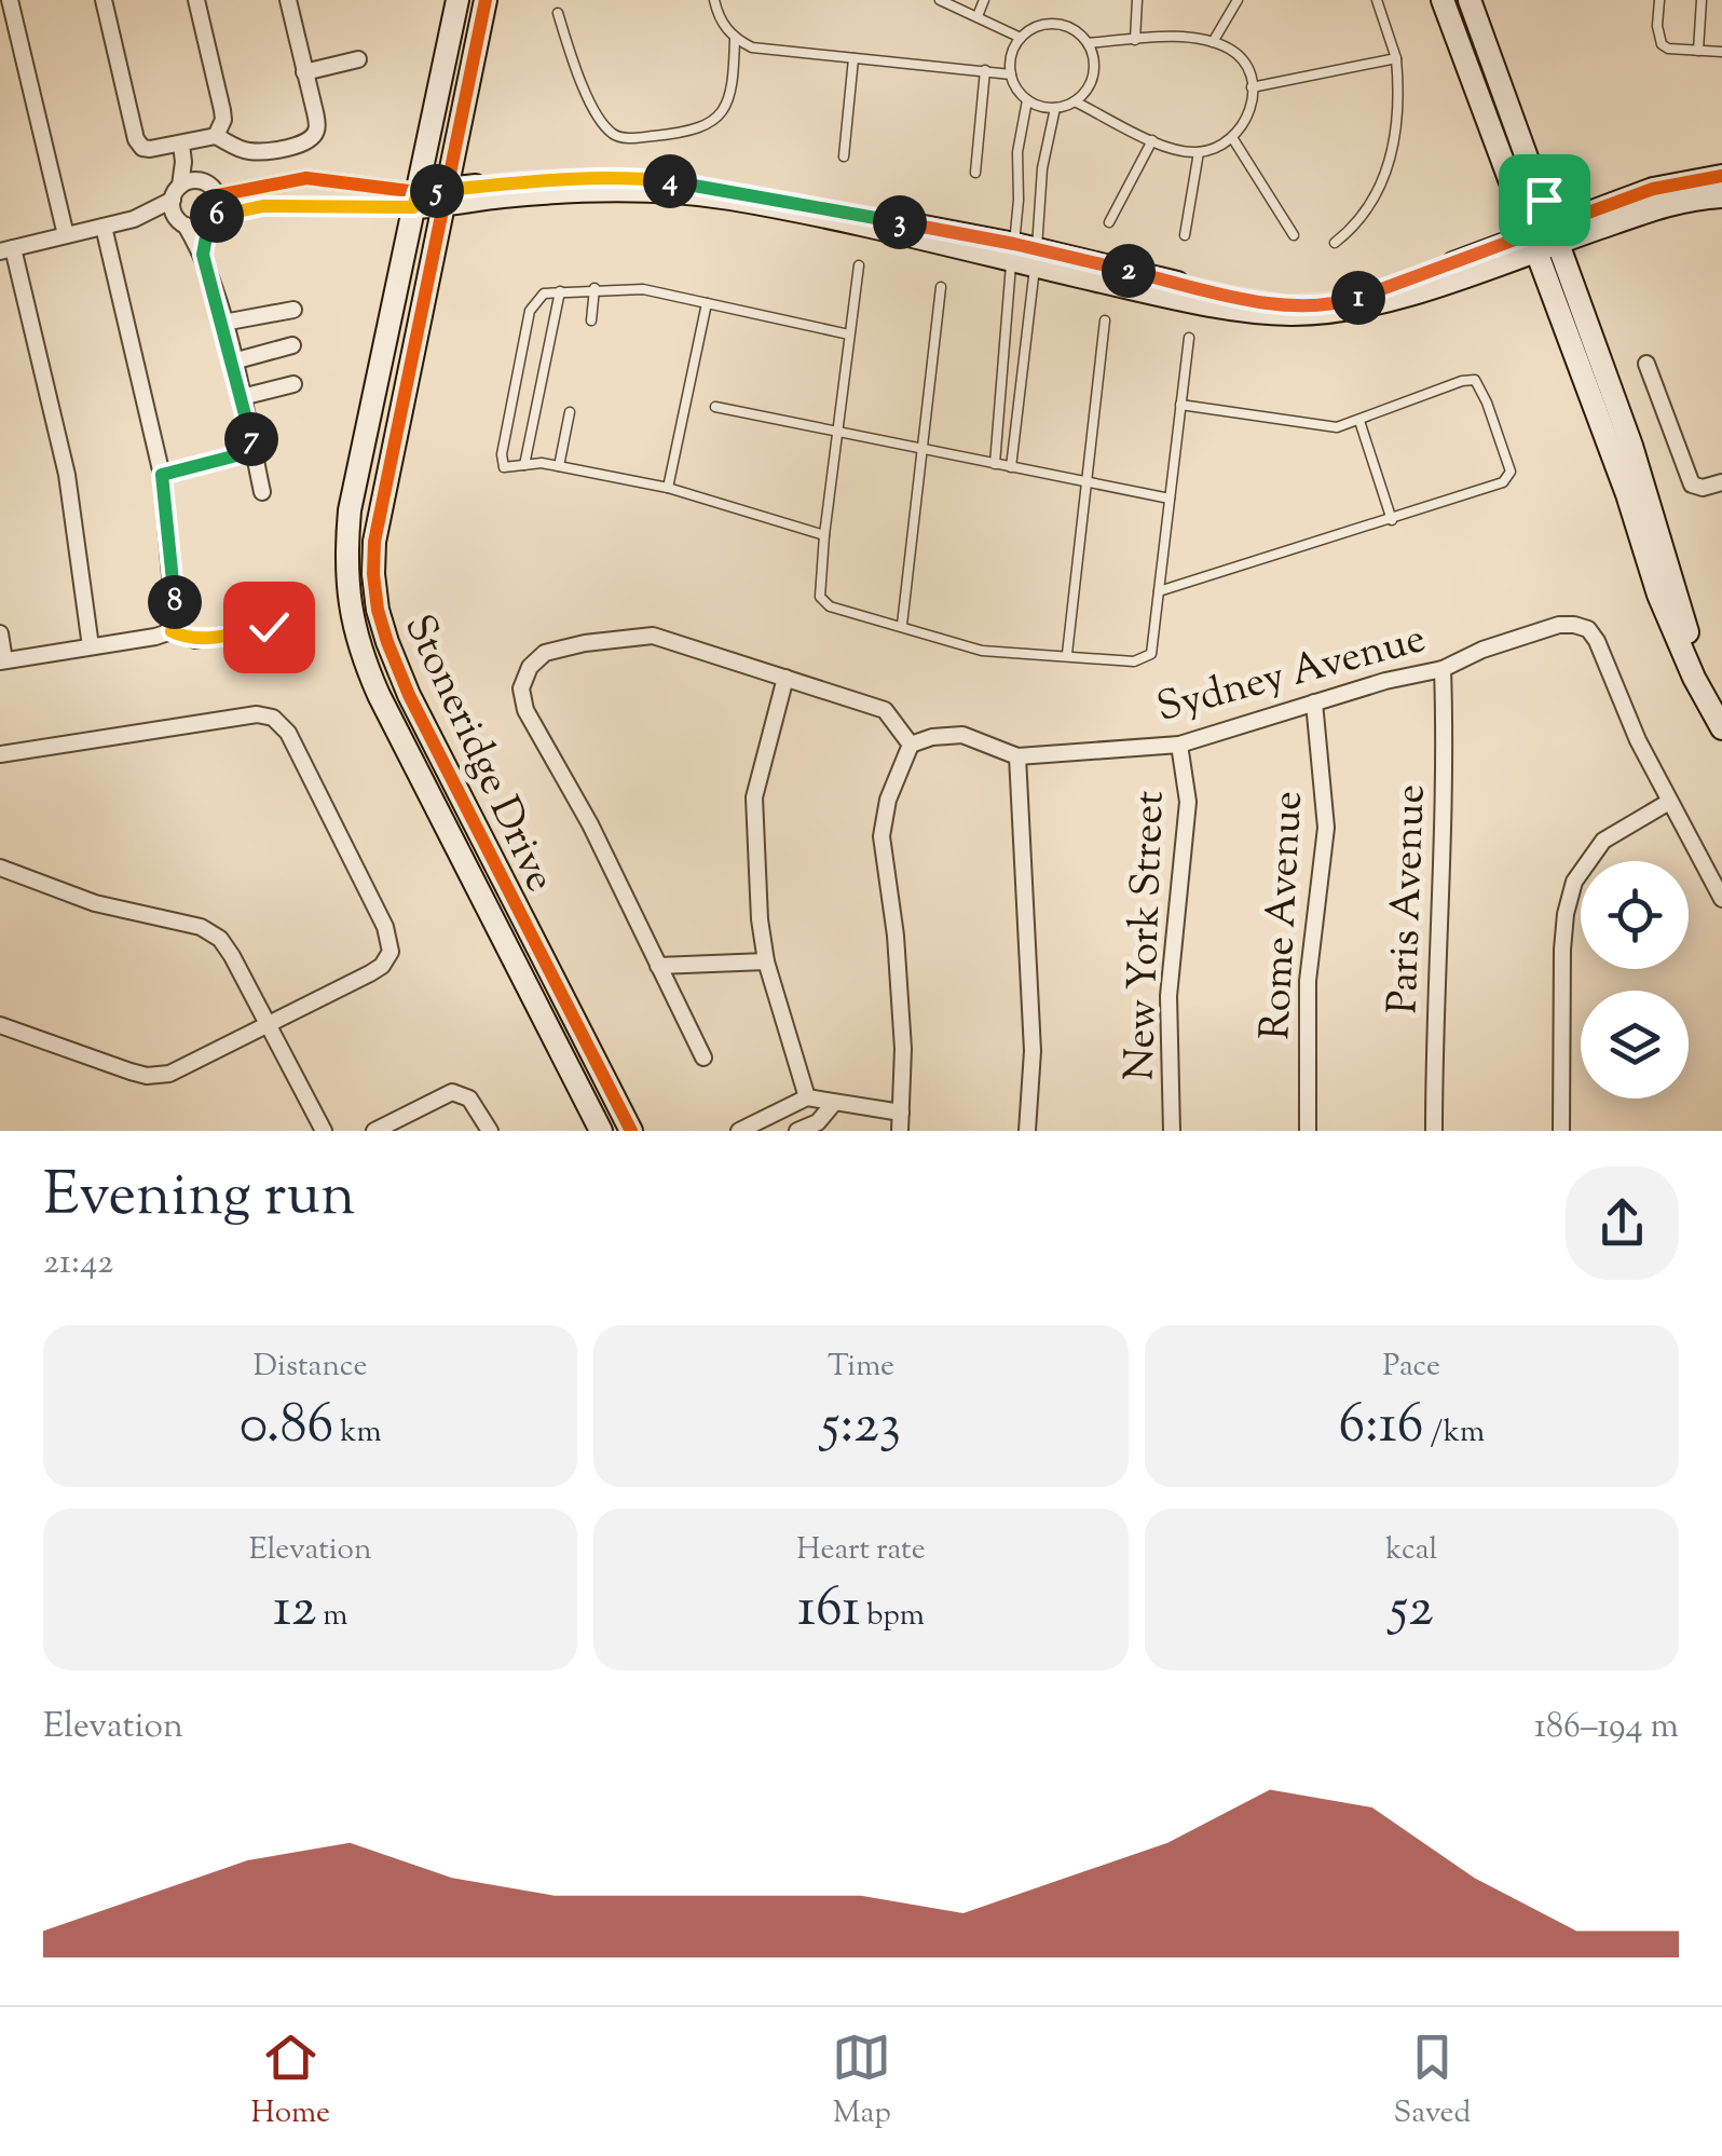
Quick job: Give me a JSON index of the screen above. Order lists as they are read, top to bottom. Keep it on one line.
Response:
{"streets":{"street":["Sydney Avenue","Stoneridge Drive","Paris Avenue","Rome Avenue","New York Street"]},"crossings":[["Sydney Avenue","Paris Avenue"],["Sydney Avenue","Rome Avenue"],["Sydney Avenue","New York Street"]],"page":{"pins":["4","5","6","3","2","1","7","8"],"heading":["Evening run","21:42"],"stats":[["Distance","0.86 km"],["Time","5:23"],["Pace","6:16 /km"],["Elevation","12 m"],["Heart rate","161 bpm"],["kcal","52"]],"chart":["Elevation","186–194 m"],"tabs":["Home","Map","Saved"]}}
